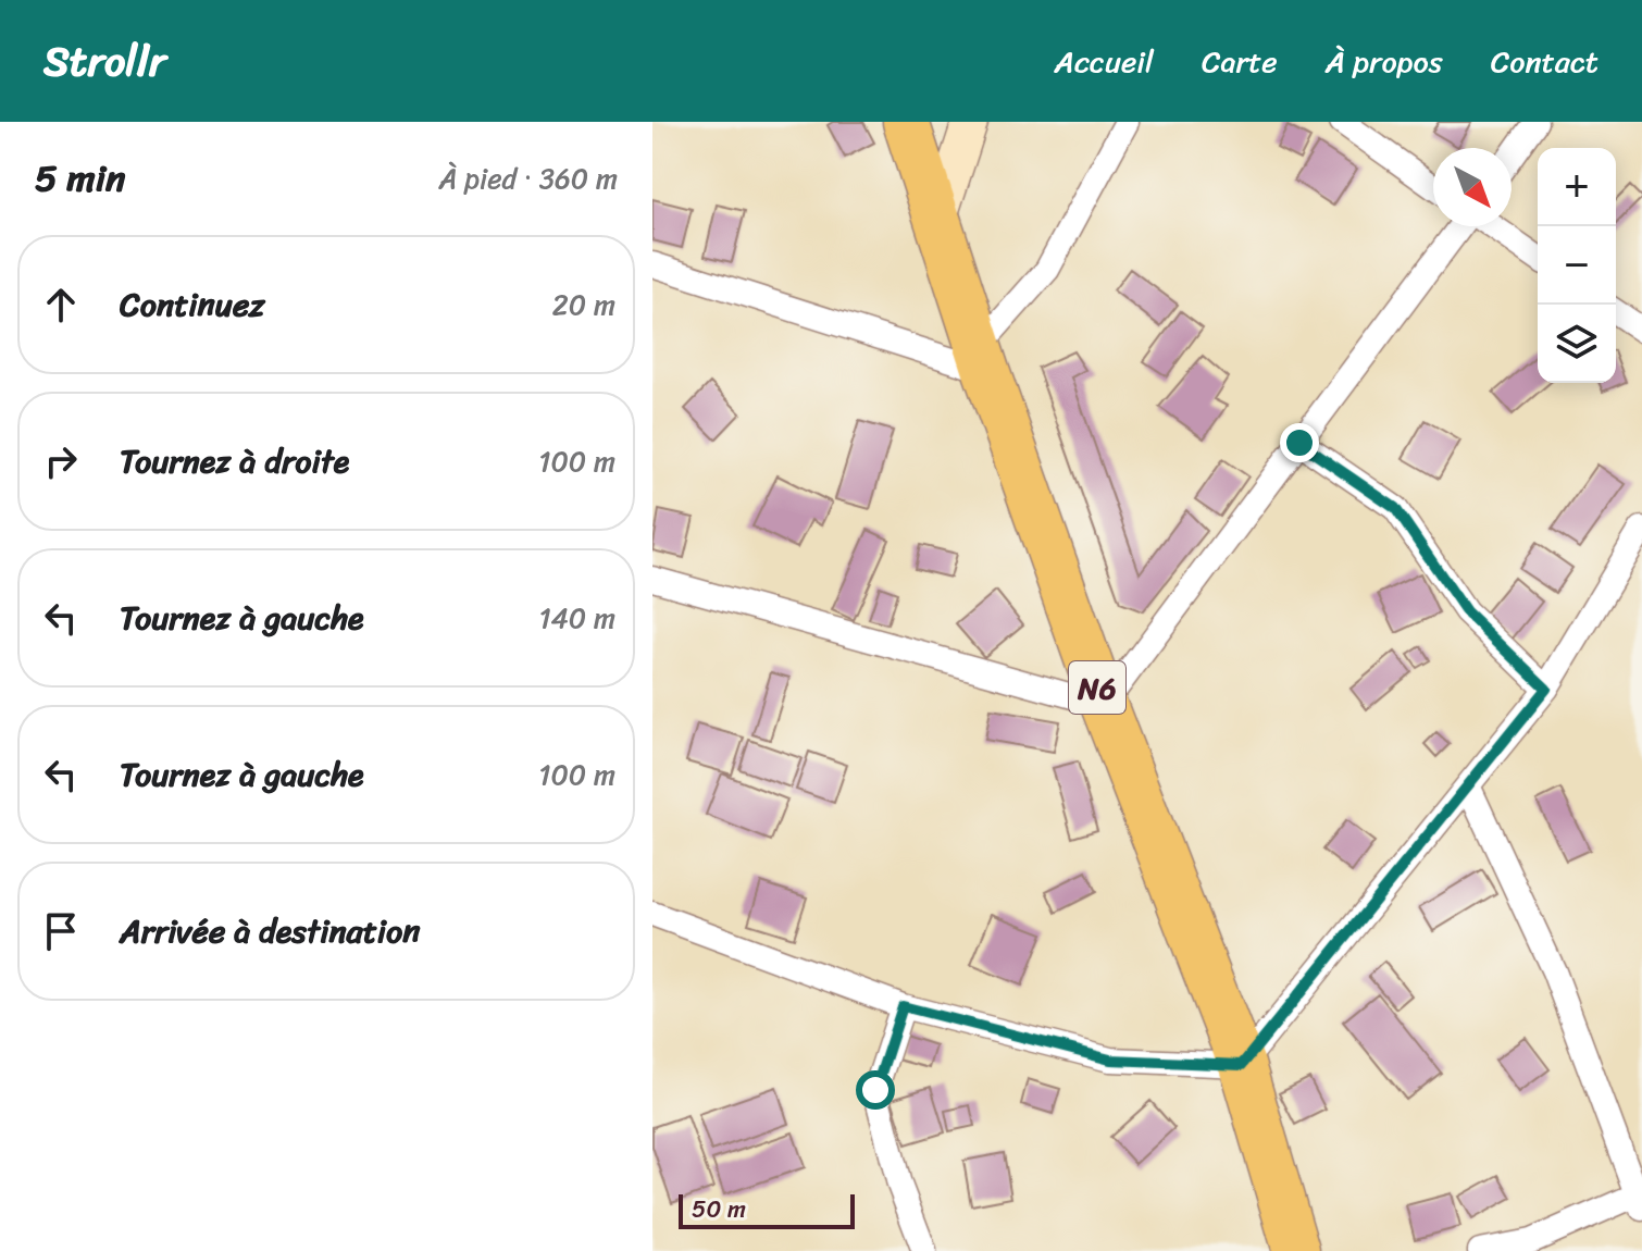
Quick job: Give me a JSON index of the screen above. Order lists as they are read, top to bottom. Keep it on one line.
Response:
{"streets":{"highway":["N6"]},"scale_bar":"50 m","north":"bottom right","page":{"header":"Strollr","nav":["Accueil","Carte","À propos","Contact"],"heading":["5 min","À pied · 360 m"],"map_buttons":["+","−"],"list":[["Continuez","20 m"],["Tournez à droite","100 m"],["Tournez à gauche","140 m"],["Tournez à gauche","100 m"],"Arrivée à destination"],"scale":"50 m"}}
